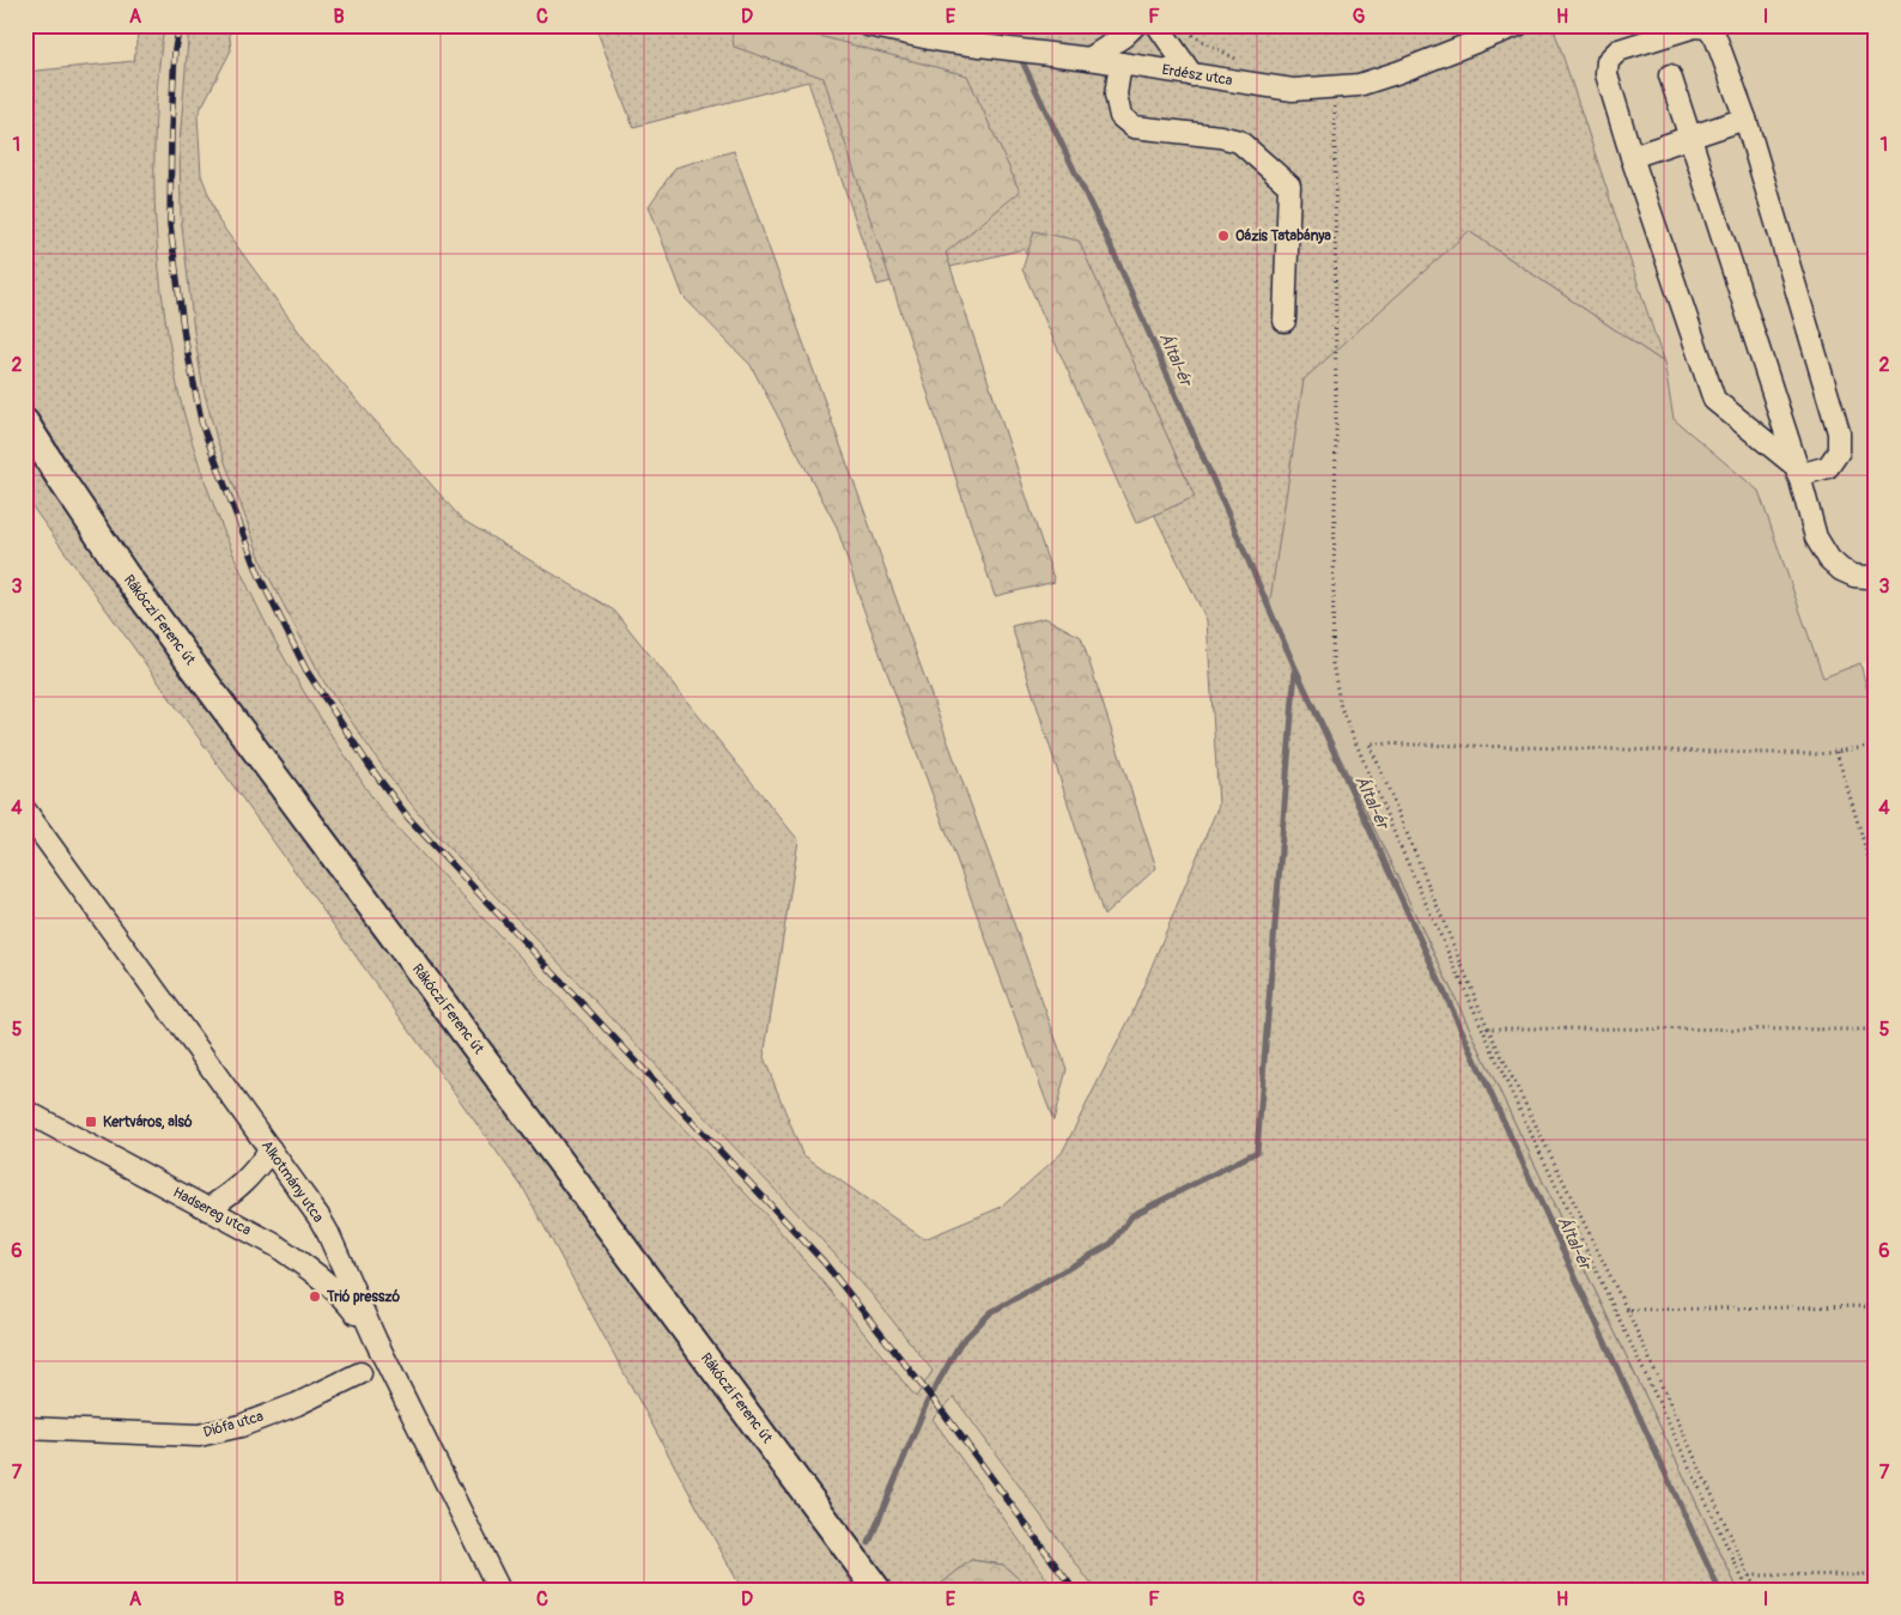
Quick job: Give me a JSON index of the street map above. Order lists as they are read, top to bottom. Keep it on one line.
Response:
{"streets":{"main road":["Rákóczi Ferenc út"],"street":["Erdész utca","Alkotmány utca","Hadsereg utca","Diófa utca"]},"crossings":[["Alkotmány utca","Hadsereg utca"]],"water":["Által-ér"],"places":{"other":["Oázis Tatabánya","Trió presszó"],"transit":["Kertváros, alsó"]},"grid":{"columns":["A","B","C","D","E","F","G","H","I"],"rows":["1","2","3","4","5","6","7"]}}
